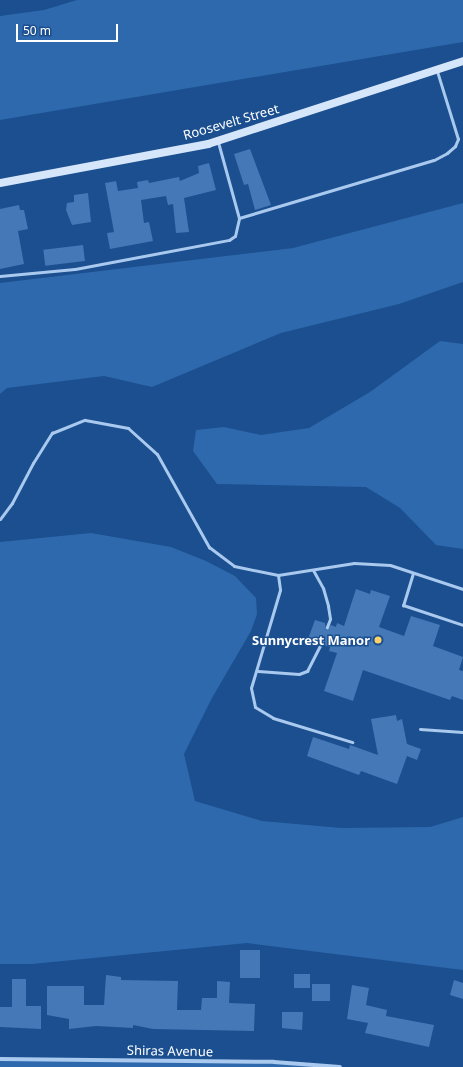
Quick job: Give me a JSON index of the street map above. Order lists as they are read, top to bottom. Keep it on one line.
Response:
{"streets":{"street":["Roosevelt Street","Shiras Avenue"]},"places":["Sunnycrest Manor"],"scale_bar":"50 m"}
